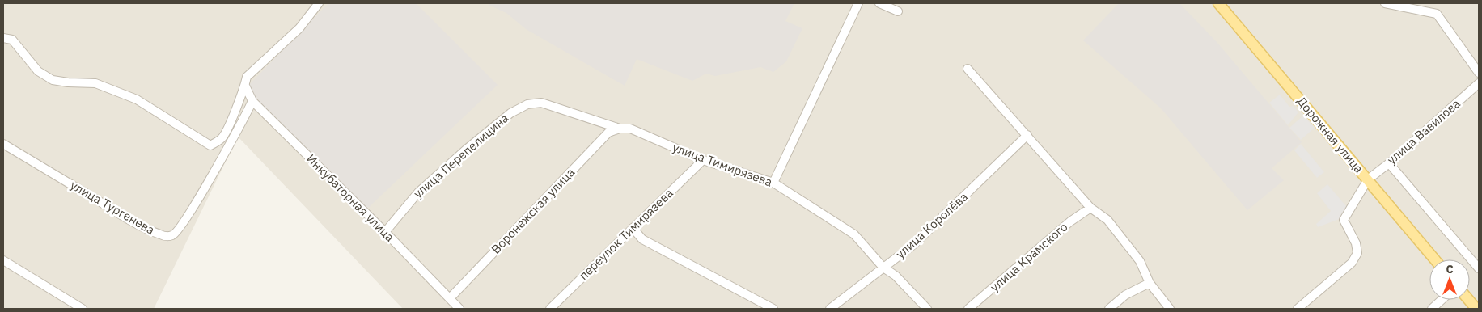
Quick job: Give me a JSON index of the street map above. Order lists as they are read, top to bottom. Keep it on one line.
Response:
{"streets":{"main road":["Дорожная улица"],"street":["улица Вавилова","улица Перепелицина","улица Тимирязева","Инкубаторная улица","улица Тургенева","Воронежская улица","улица Королёва","переулок Тимирязева","улица Крамского"]},"crossings":[["улица Вавилова","Дорожная улица"],["улица Перепелицина","улица Тимирязева"],["улица Перепелицина","Инкубаторная улица"],["улица Перепелицина","Воронежская улица"],["улица Тимирязева","Воронежская улица"],["улица Тимирязева","улица Королёва"],["улица Тимирязева","переулок Тимирязева"],["Инкубаторная улица","улица Тургенева"],["Инкубаторная улица","Воронежская улица"]],"north":"top"}
